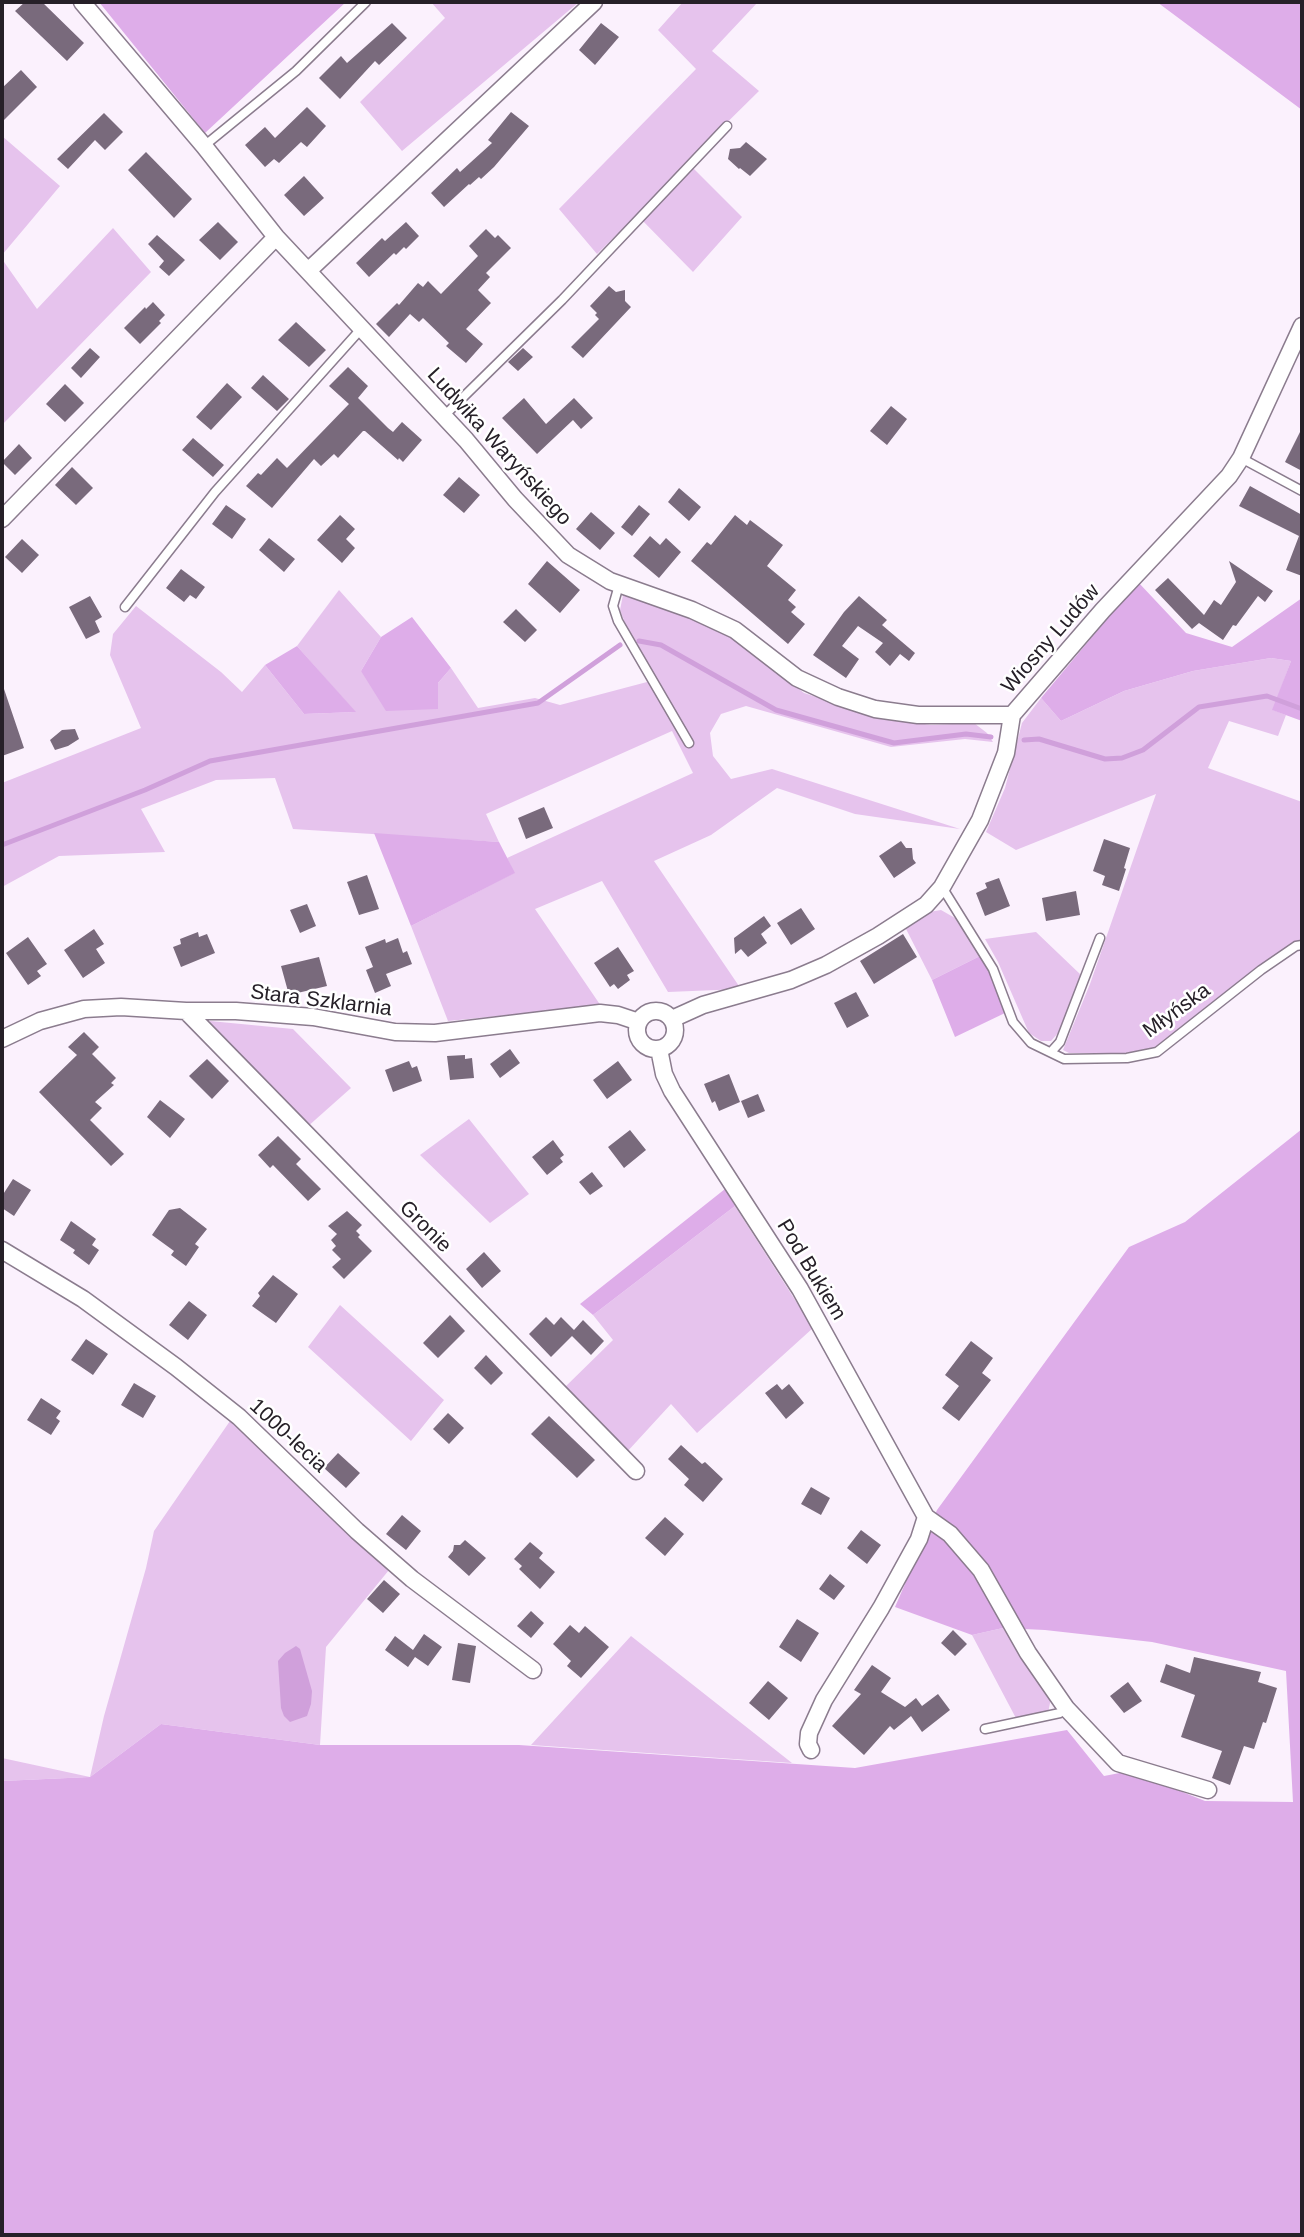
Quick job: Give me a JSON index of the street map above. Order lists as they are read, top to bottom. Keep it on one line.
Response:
{"streets":{"street":["Ludwika Waryńskiego","Wiosny Ludów","Stara Szklarnia","Gronie","Pod Bukiem","1000-lecia"],"lane":["Młyńska"]},"crossings":[["Ludwika Waryńskiego","Wiosny Ludów"],["Wiosny Ludów","Stara Szklarnia"],["Wiosny Ludów","Młyńska"],["Wiosny Ludów","Pod Bukiem"],["Stara Szklarnia","Gronie"],["Stara Szklarnia","Pod Bukiem"]]}
